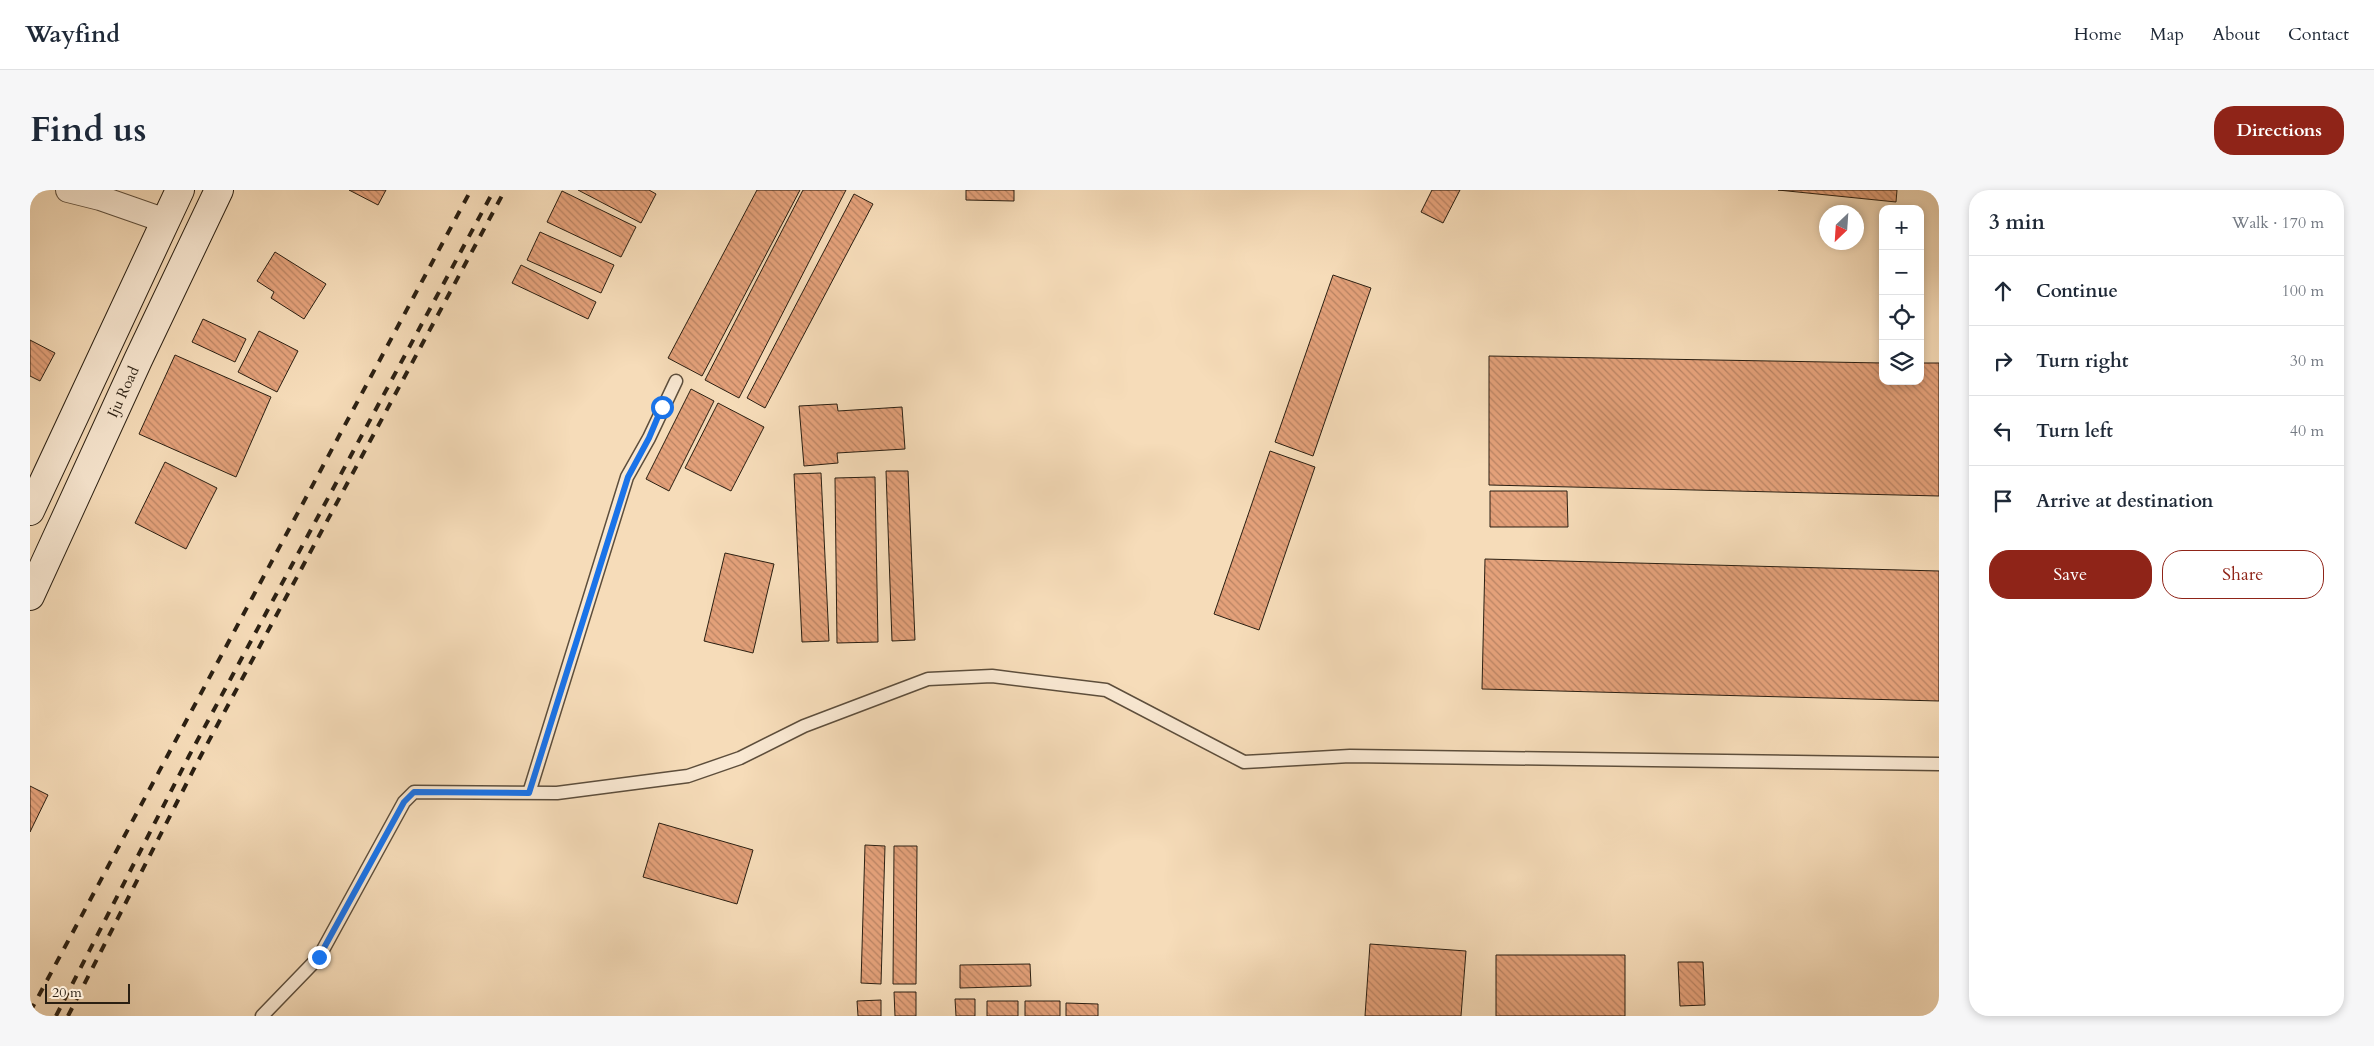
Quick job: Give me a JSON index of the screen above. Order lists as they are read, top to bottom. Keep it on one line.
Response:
{"streets":{"main road":["Iju Road"]},"scale_bar":"20 m","north":"bottom left","page":{"header":"Wayfind","nav":["Home","Map","About","Contact"],"title":"Find us","buttons":["Directions",["Save","Share"]],"heading":["3 min","Walk · 170 m"],"map_buttons":["+","−"],"list":[["Continue","100 m"],["Turn right","30 m"],["Turn left","40 m"],"Arrive at destination"],"scale":"20 m"}}
